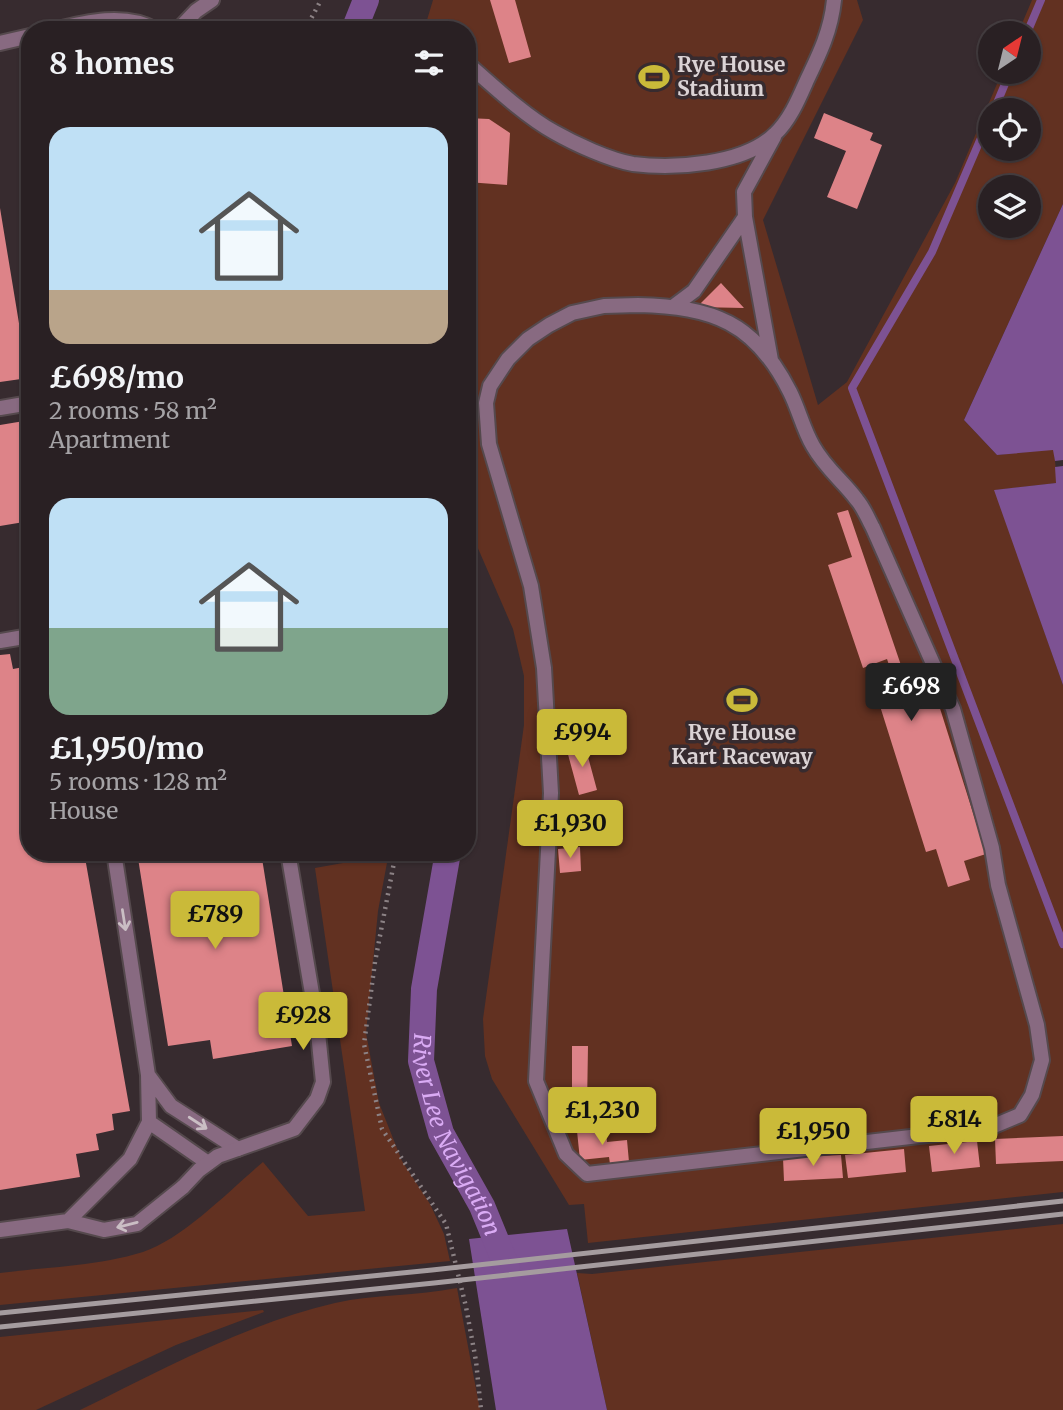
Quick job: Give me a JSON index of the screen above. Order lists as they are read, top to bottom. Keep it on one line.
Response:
{"water":["River Lee Navigation"],"places":{"sports":["Rye House Stadium","Rye House Kart Raceway"]},"north":"top right","page":{"heading":"8 homes","list":[{"name":"£698/mo","note":"2 rooms · 58 m² · Apartment"},{"name":"£1,950/mo","note":"5 rooms · 128 m² · House"}],"price":["£698","£994","£1,930","£789","£928","£1,230","£814","£1,950"]}}
